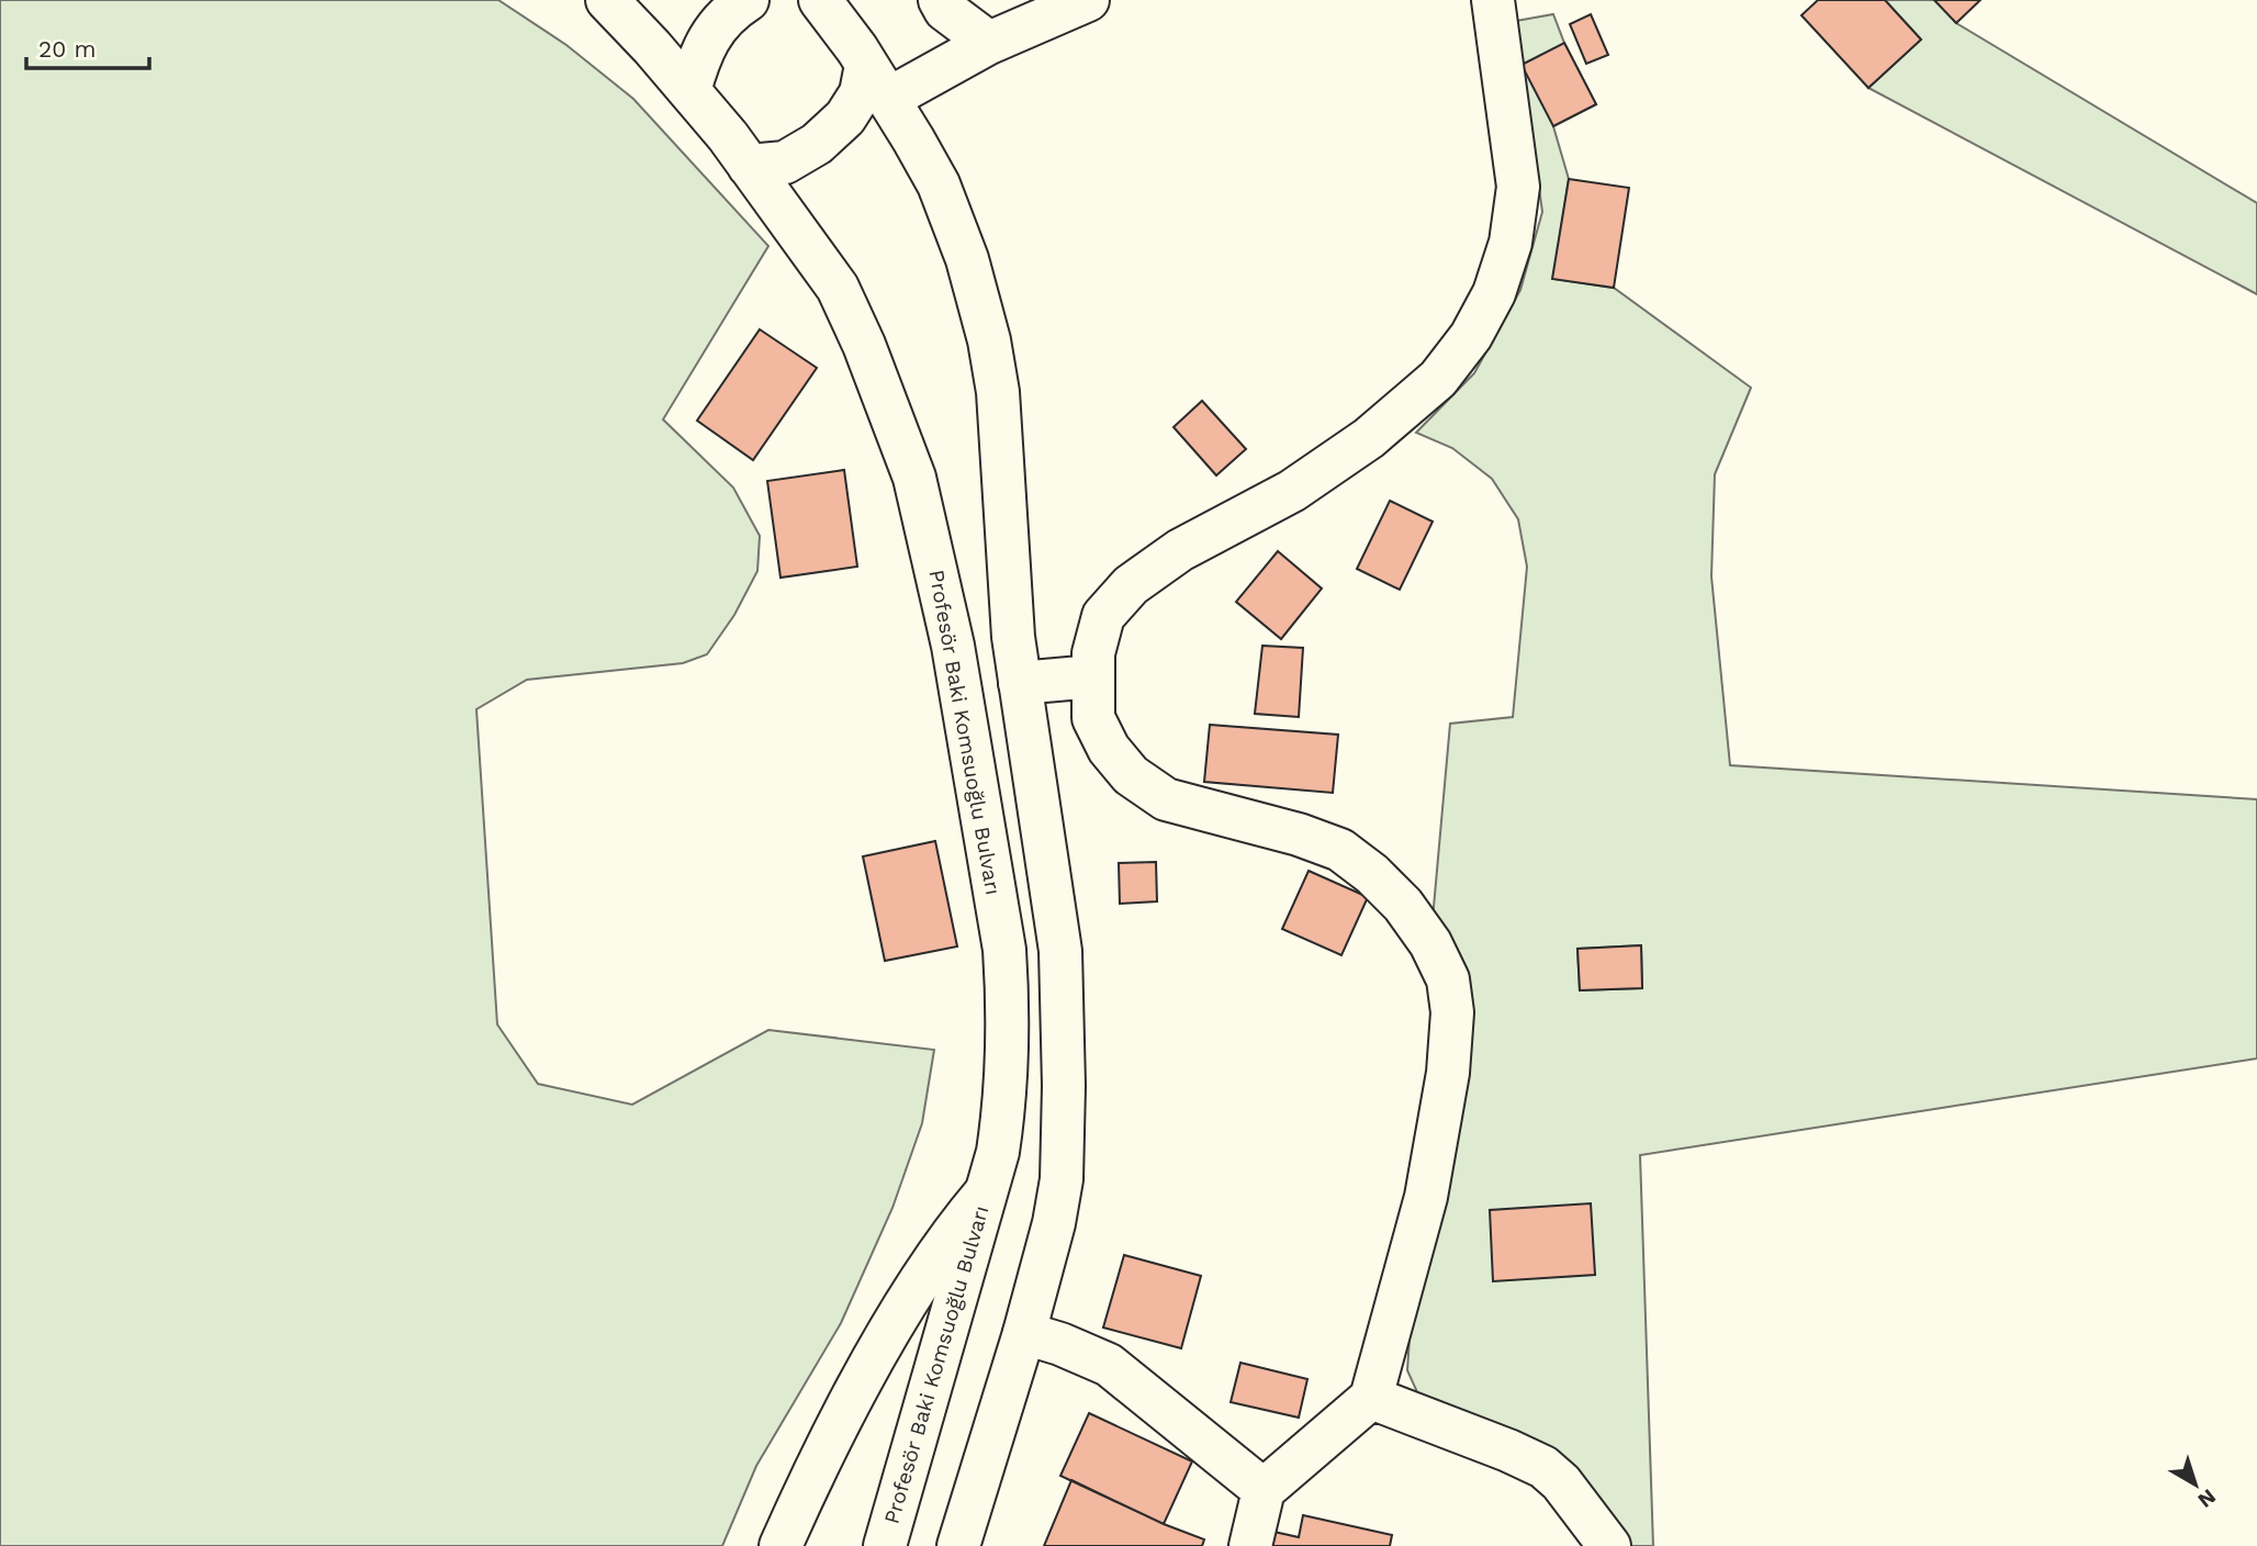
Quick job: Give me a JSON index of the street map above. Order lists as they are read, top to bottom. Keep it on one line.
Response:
{"streets":{"main road":["Profesör Baki Komsuoğlu Bulvarı"]},"scale_bar":"20 m","north":"bottom right"}
